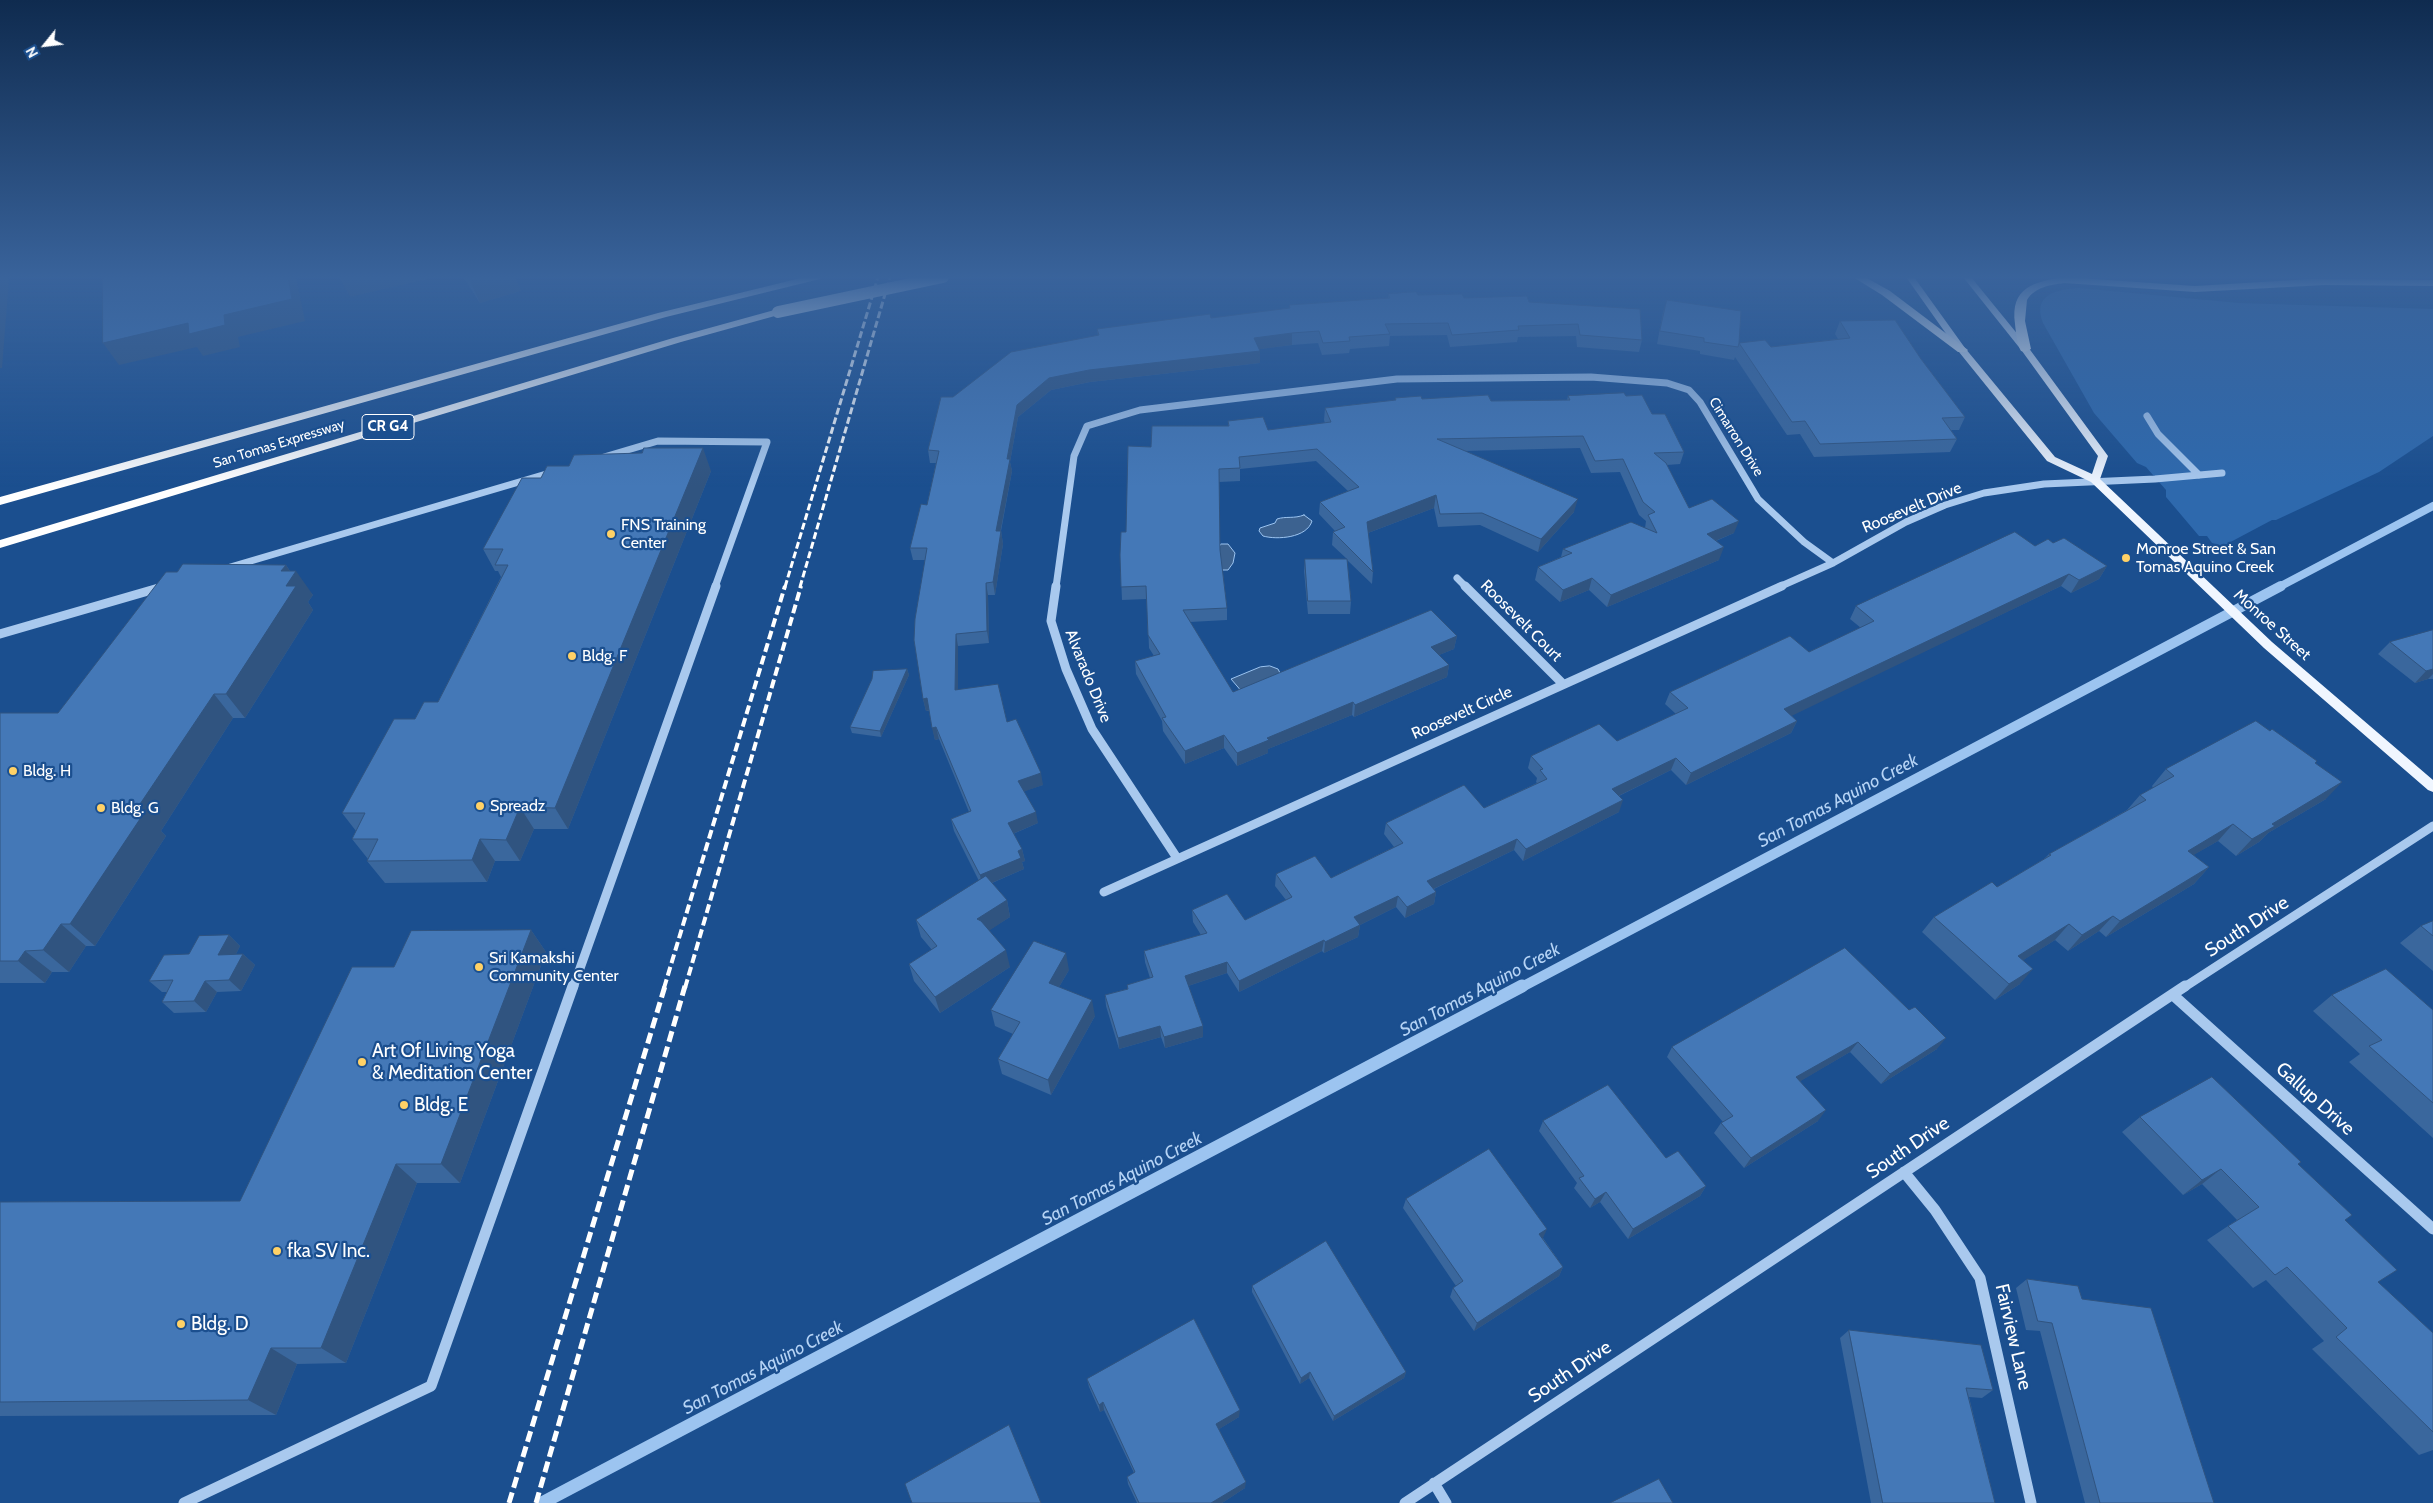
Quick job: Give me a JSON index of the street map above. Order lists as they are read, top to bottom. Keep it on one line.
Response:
{"streets":{"highway":["CR G4","San Tomas Expressway"],"main road":["Monroe Street"],"street":["Cimarron Drive","Roosevelt Drive","Roosevelt Court","Alvarado Drive","Roosevelt Circle","South Drive","Gallup Drive","Fairview Lane"]},"crossings":[["Cimarron Drive","Roosevelt Drive"],["Cimarron Drive","Alvarado Drive"],["Cimarron Drive","Roosevelt Circle"],["Roosevelt Drive","Monroe Street"],["Roosevelt Drive","Roosevelt Circle"],["Roosevelt Court","Roosevelt Circle"],["Alvarado Drive","Roosevelt Circle"],["South Drive","Gallup Drive"],["South Drive","Fairview Lane"]],"water":["San Tomas Aquino Creek"],"places":["FNS Training Center","Monroe Street & San Tomas Aquino Creek","Bldg. F","Bldg. H","Spreadz","Bldg. G","Sri Kamakshi Community Center","Art Of Living Yoga & Meditation Center","Bldg. E","fka SV Inc.","Bldg. D"],"north":"bottom left"}
